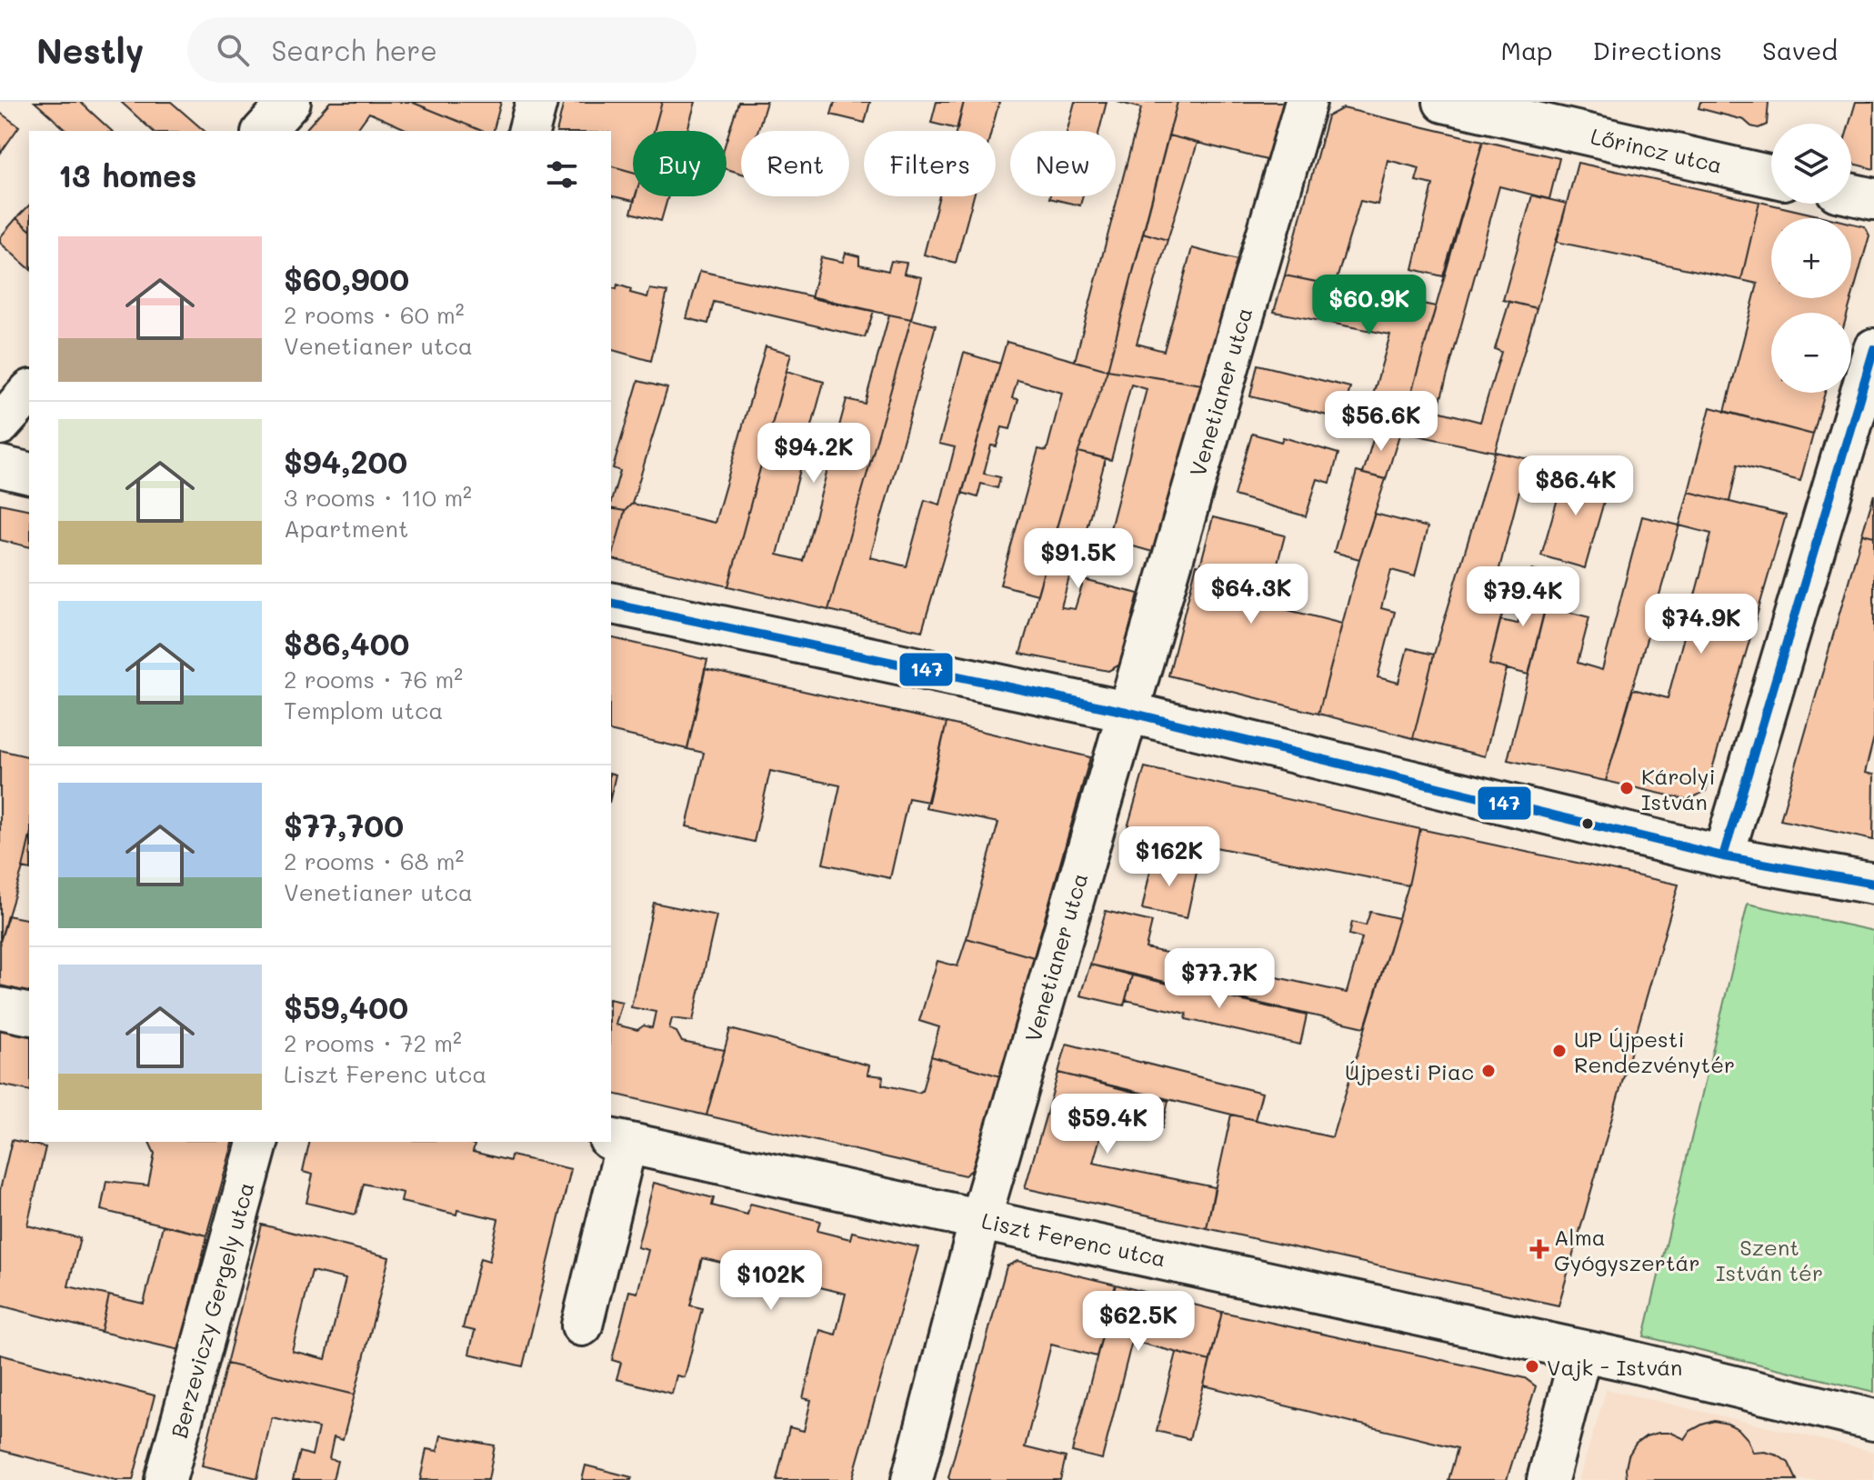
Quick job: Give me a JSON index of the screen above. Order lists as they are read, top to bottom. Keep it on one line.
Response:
{"streets":{"street":["Lőrincz utca","Venetianer utca","Liszt Ferenc utca","Berzeviczy Gergely utca"]},"crossings":[["Venetianer utca","Liszt Ferenc utca"]],"parks":["Szent István tér"],"places":{"other":["Károlyi István","UP Újpesti Rendezvénytér","Újpesti Piac","Vajk - István"],"health":["Alma Gyógyszertár"]},"lines":["transit line 147"],"page":{"header":"Nestly","search":"Search here","nav":["Map","Directions","Saved"],"map_buttons":["+","−"],"chip":["Buy","Rent","Filters","New"],"heading":"13 homes","list":[{"name":"$60,900","note":"2 rooms · 60 m² · Venetianer utca"},{"name":"$94,200","note":"3 rooms · 110 m² · Apartment"},{"name":"$86,400","note":"2 rooms · 76 m² · Templom utca"},{"name":"$77,700","note":"2 rooms · 68 m² · Venetianer utca"},{"name":"$59,400","note":"2 rooms · 72 m² · Liszt Ferenc utca"}],"price":["$60.9K","$56.6K","$94.2K","$86.4K","$91.5K","$64.3K","$79.4K","$74.9K","$162K","$77.7K","$59.4K","$102K","$62.5K"]}}
